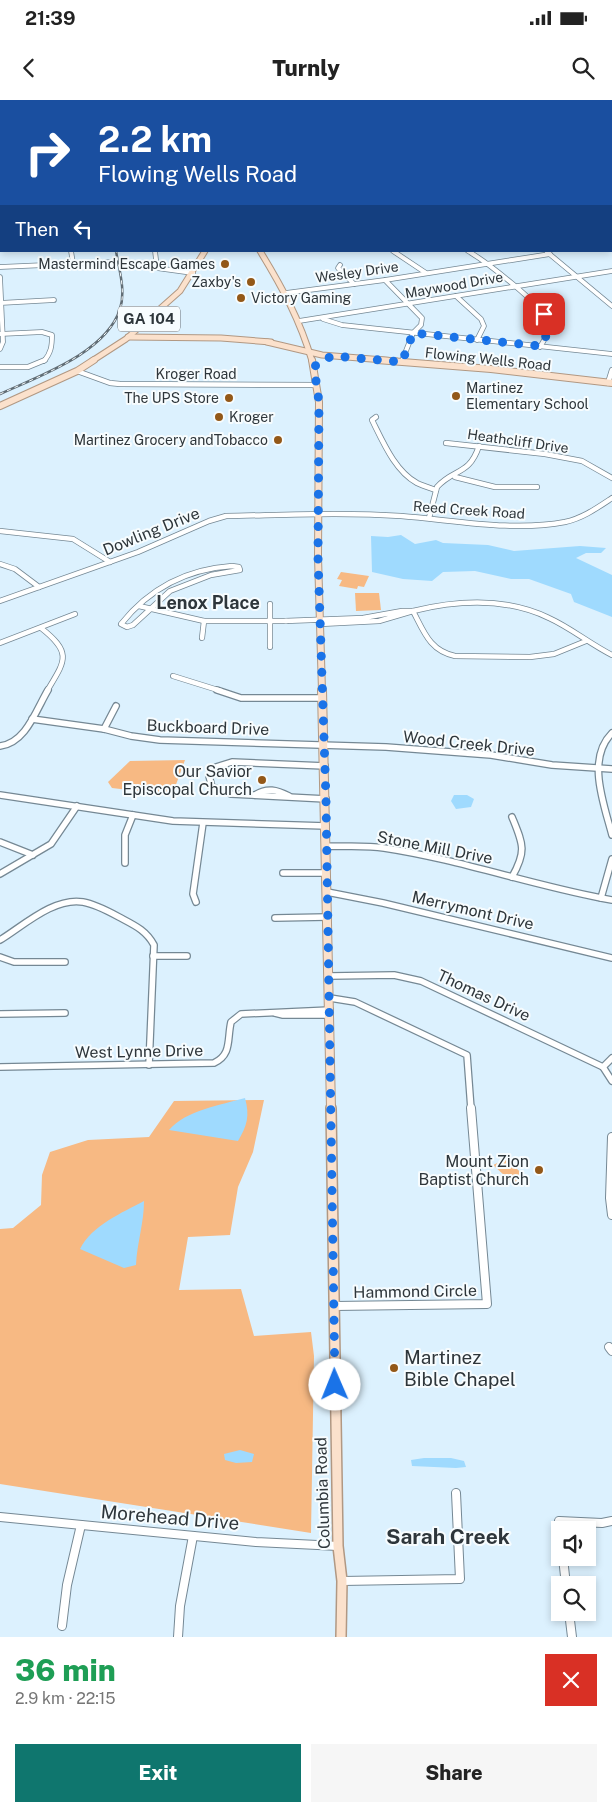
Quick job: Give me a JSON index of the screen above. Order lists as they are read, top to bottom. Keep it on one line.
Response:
{"streets":{"main road":["GA 104","Flowing Wells Road","Columbia Road"],"street":["Wesley Drive","Maywood Drive","Kroger Road","Heathcliff Drive","Reed Creek Road","Dowling Drive","Buckboard Drive","Wood Creek Drive","Stone Mill Drive","Merrymont Drive","Thomas Drive","West Lynne Drive","Hammond Circle","Morehead Drive"]},"crossings":[["Wesley Drive","Columbia Road"],["Maywood Drive","Columbia Road"],["GA 104","Flowing Wells Road"],["GA 104","Kroger Road"],["Flowing Wells Road","Columbia Road"],["Kroger Road","Columbia Road"],["Reed Creek Road","Dowling Drive"],["Reed Creek Road","Columbia Road"],["Dowling Drive","Columbia Road"],["Buckboard Drive","Wood Creek Drive"],["Buckboard Drive","Columbia Road"],["Wood Creek Drive","Columbia Road"],["Stone Mill Drive","Columbia Road"],["Merrymont Drive","Columbia Road"],["Thomas Drive","Columbia Road"],["West Lynne Drive","Columbia Road"],["Hammond Circle","Columbia Road"],["Columbia Road","Morehead Drive"]],"districts":["Lenox Place","Sarah Creek"],"places":["Mastermind Escape Games","Zaxby's","Victory Gaming","Martinez Elementary School","The UPS Store","Kroger","Martinez Grocery andTobacco","Our Savior Episcopal Church","Mount Zion Baptist Church","Martinez Bible Chapel"],"page":{"status":"21:39","header":"Turnly","turn":["2.2 km","Flowing Wells Road"],"then":"Then","heading":["36 min","2.9 km · 22:15"],"buttons":["Exit","Share"]}}
